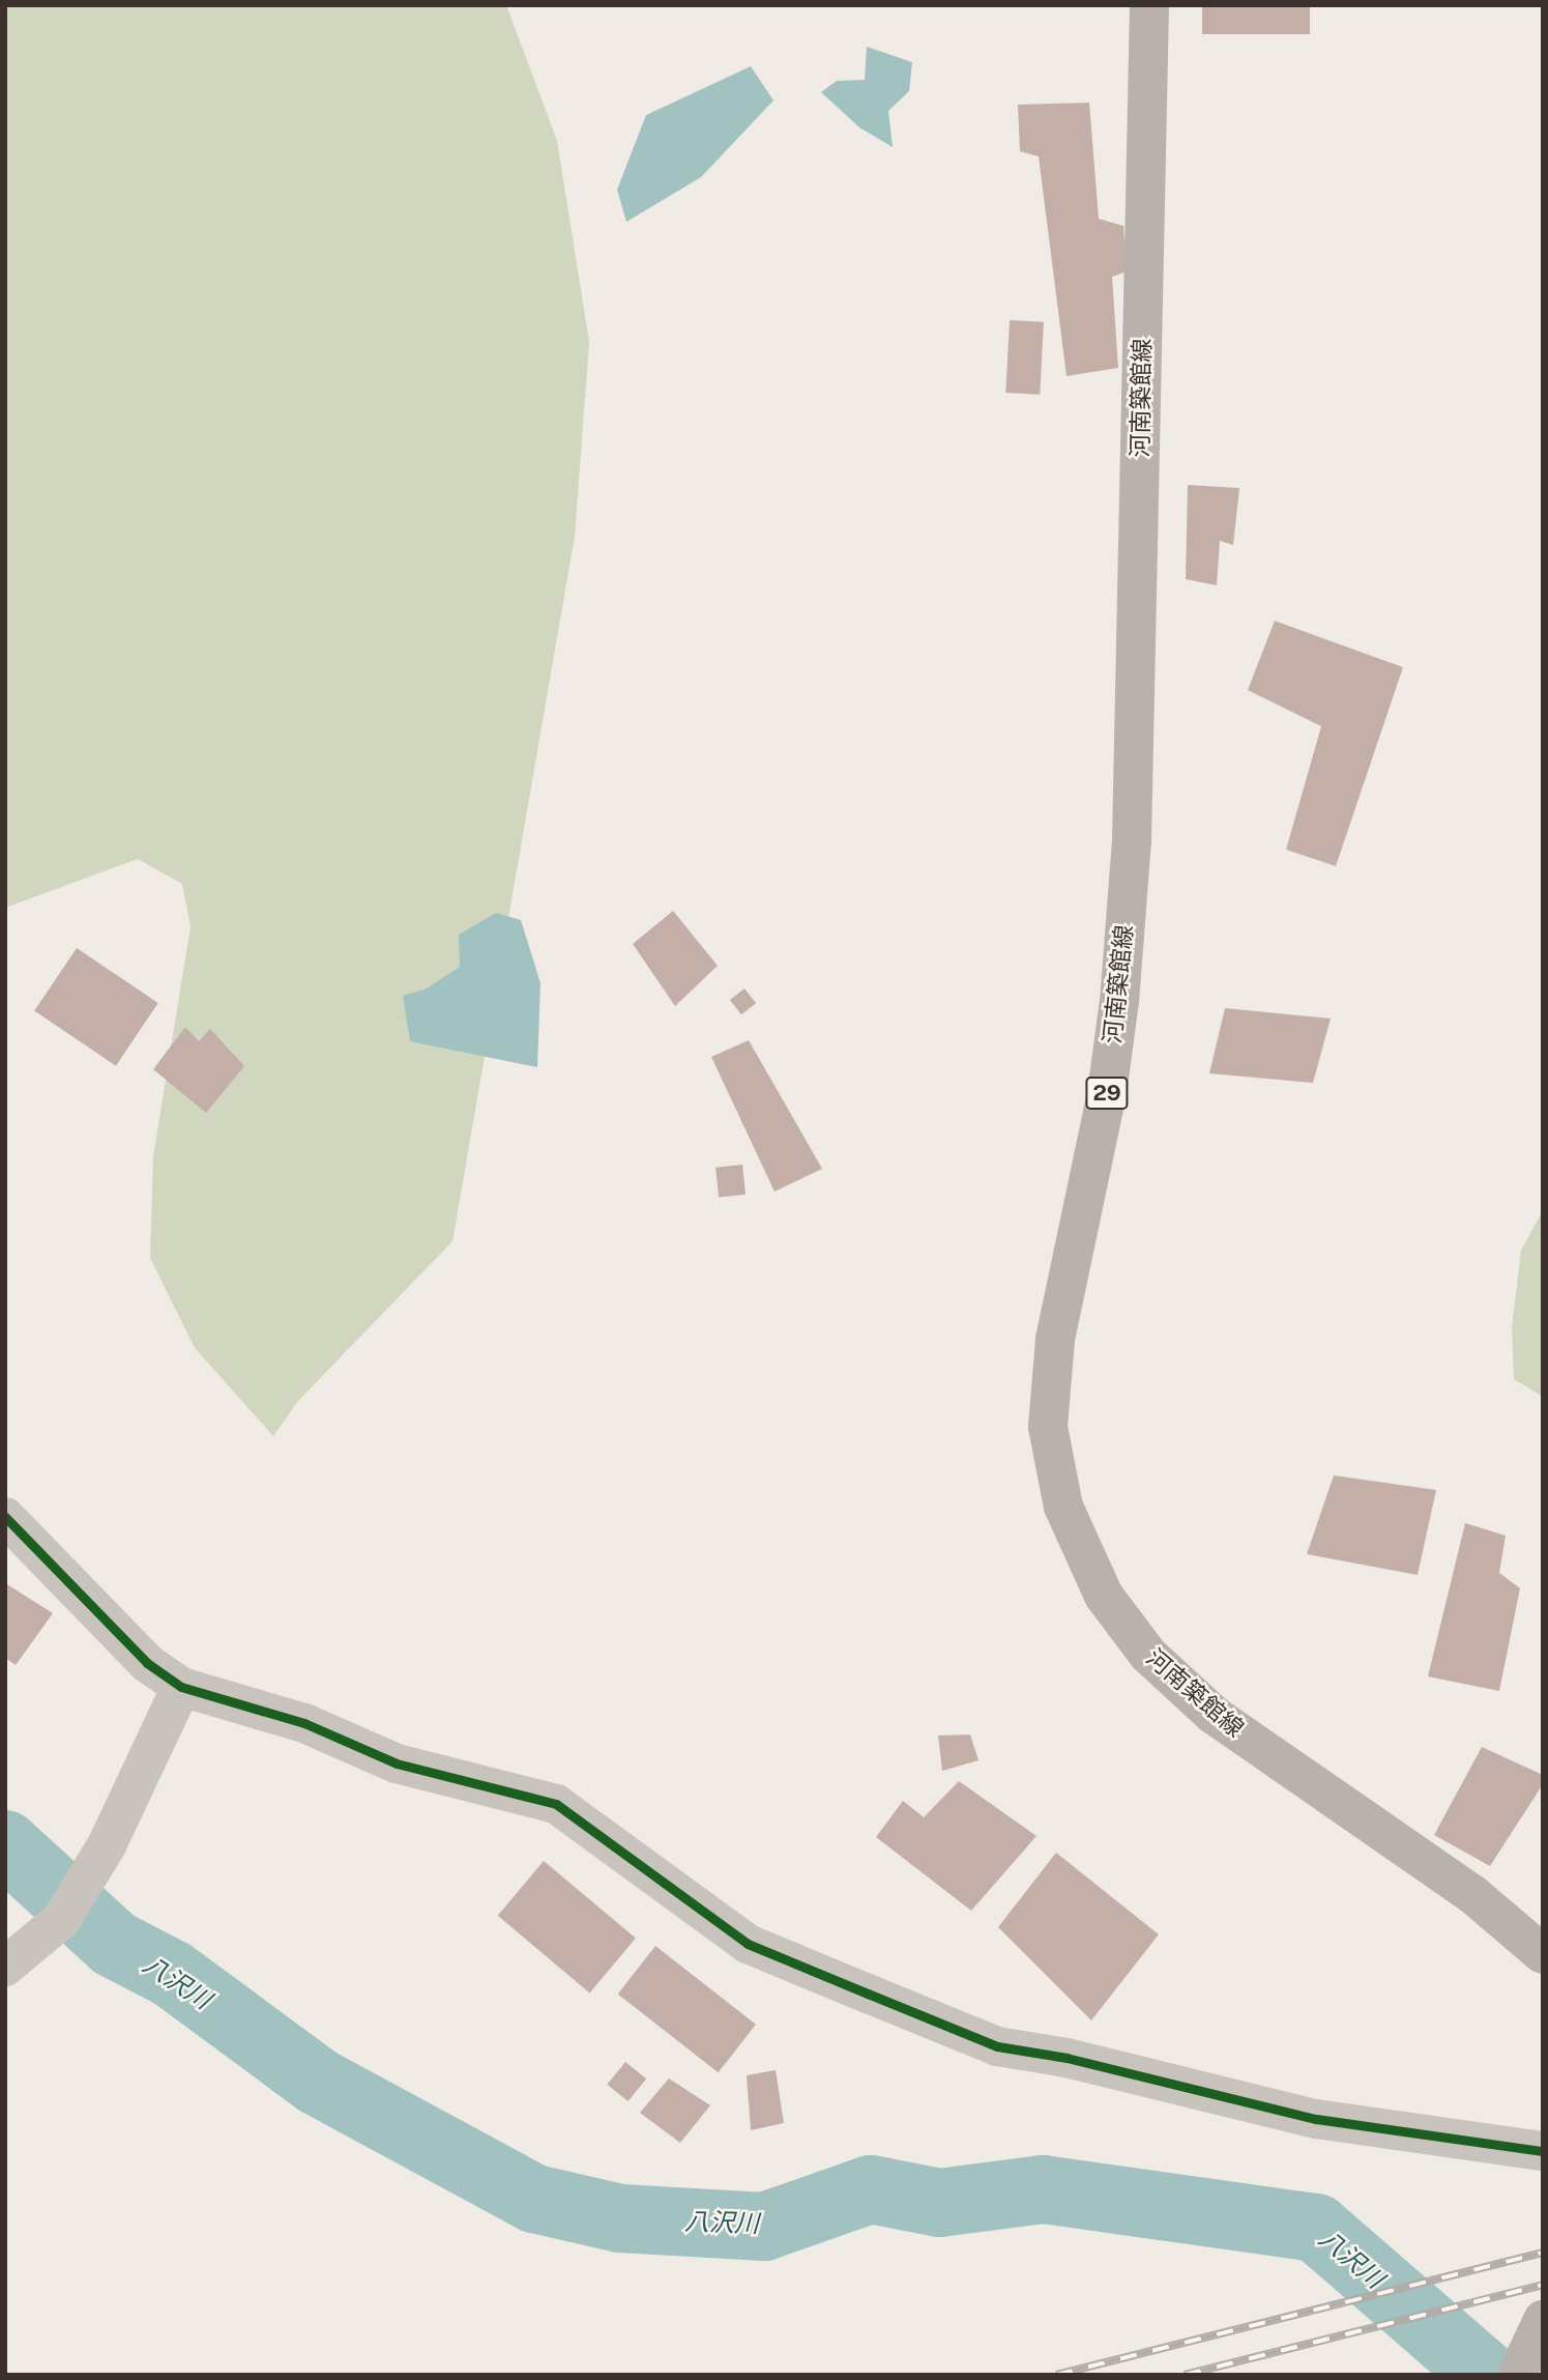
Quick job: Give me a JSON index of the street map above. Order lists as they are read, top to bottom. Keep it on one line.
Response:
{"streets":{"main road":["河南築館線","29"]},"water":["八沢川"]}
